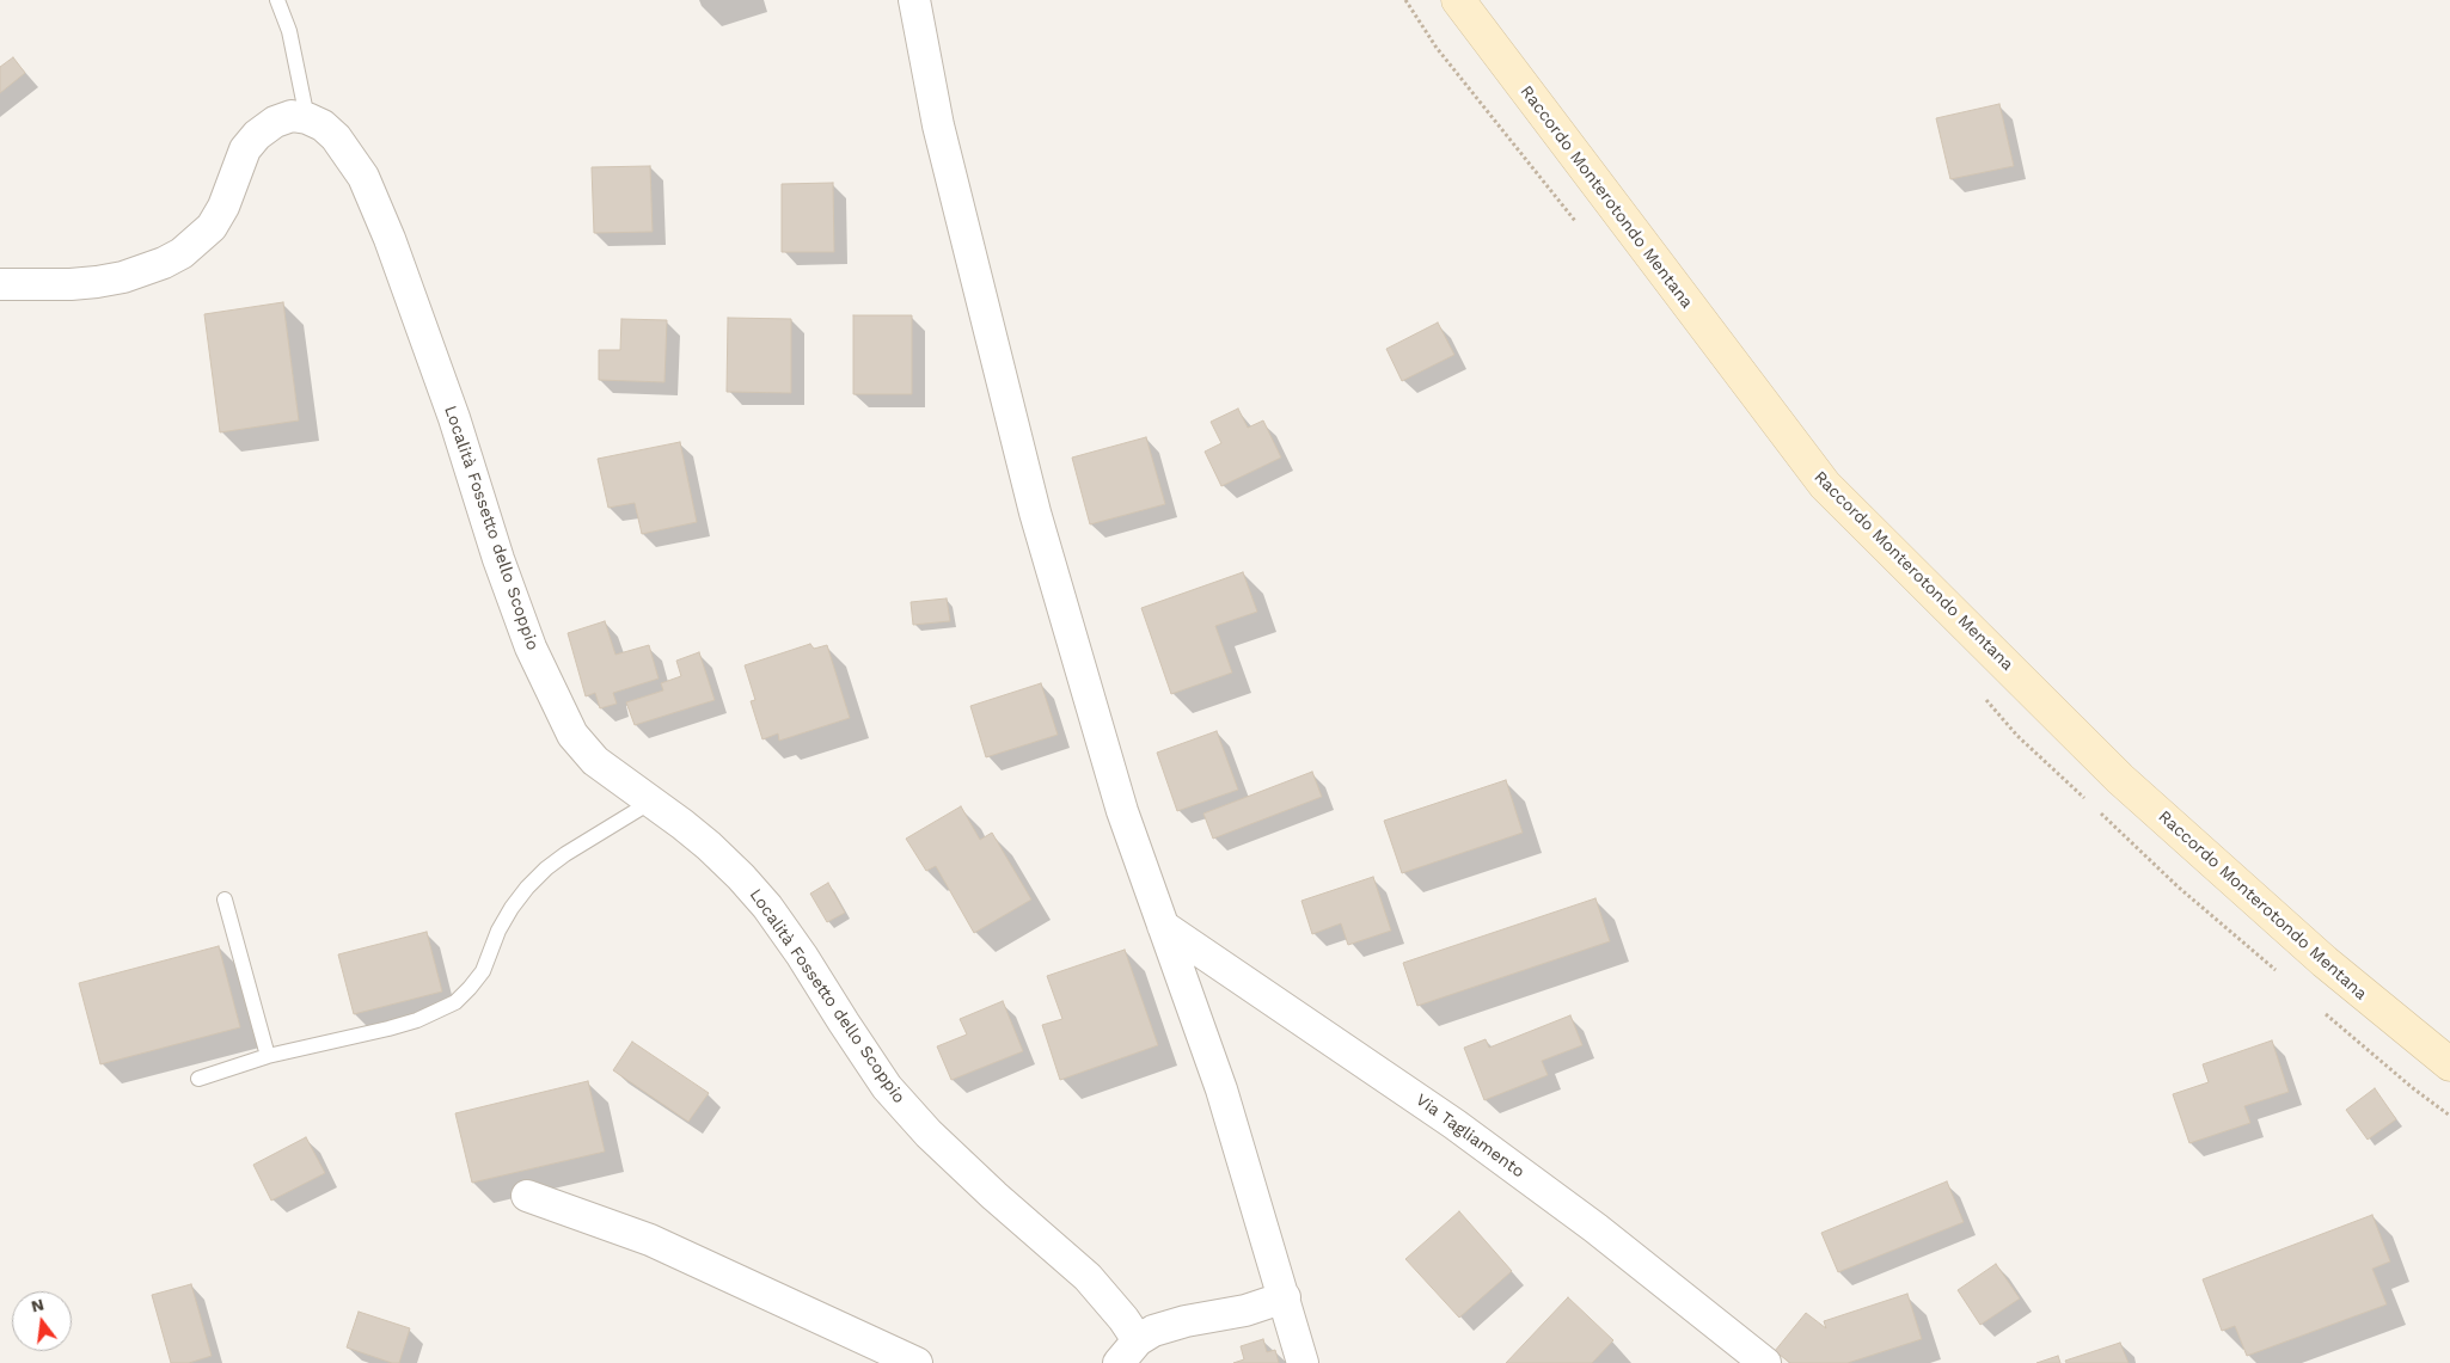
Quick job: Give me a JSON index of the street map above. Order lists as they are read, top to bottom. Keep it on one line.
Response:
{"streets":{"main road":["Raccordo Monterotondo Mentana"],"street":["Località Fossetto dello Scoppio","Via Tagliamento"]},"north":"top"}
